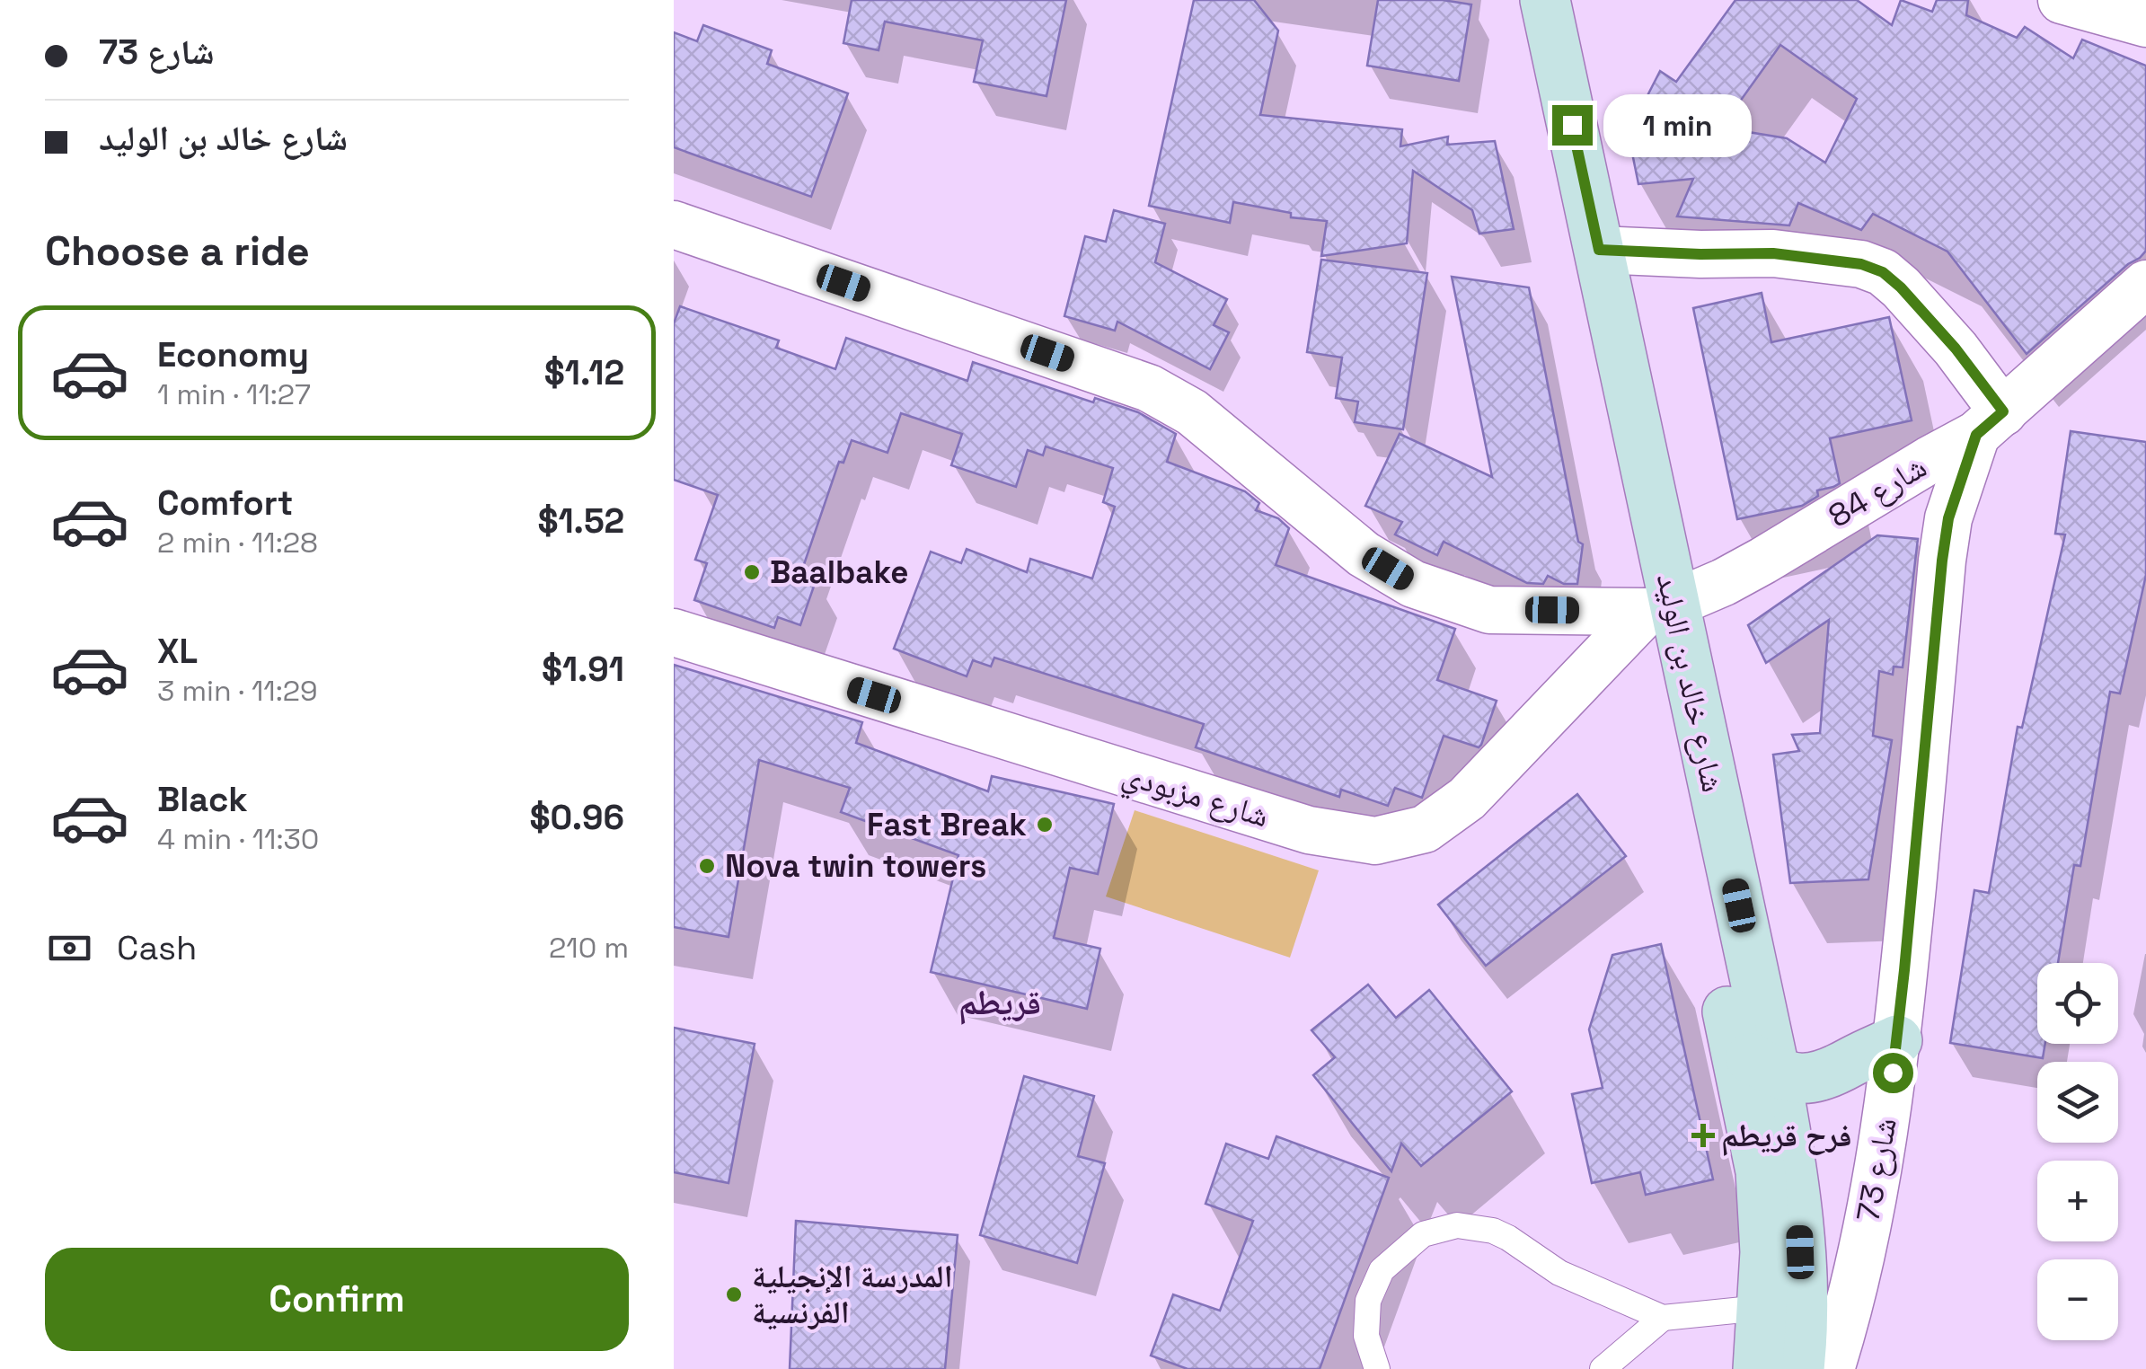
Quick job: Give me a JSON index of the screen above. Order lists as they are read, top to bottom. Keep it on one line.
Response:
{"streets":{"main road":["شارع خالد بن الوليد"],"street":["شارع 84","شارع مزبودي","شارع 73"]},"crossings":[["شارع 84","شارع خالد بن الوليد"],["شارع 84","شارع مزبودي"],["شارع 84","شارع 73"],["شارع خالد بن الوليد","شارع مزبودي"]],"districts":["قريطم"],"places":{"other":["Baalbake","Fast Break","Nova twin towers","المدرسة الإنجيلية الفرنسية"],"health":["فرح قريطم"]},"page":{"banner":["شارع 73","شارع خالد بن الوليد"],"bubble":"1 min","heading":"Choose a ride","list":[{"name":"Economy","note":"1 min · 11:27","value":"$1.12"},{"name":"Comfort","note":"2 min · 11:28","value":"$1.52"},{"name":"XL","note":"3 min · 11:29","value":"$1.91"},{"name":"Black","note":"4 min · 11:30","value":"$0.96"}],"pay":["Cash","210 m"],"map_buttons":["+","−"],"buttons":"Confirm"}}
